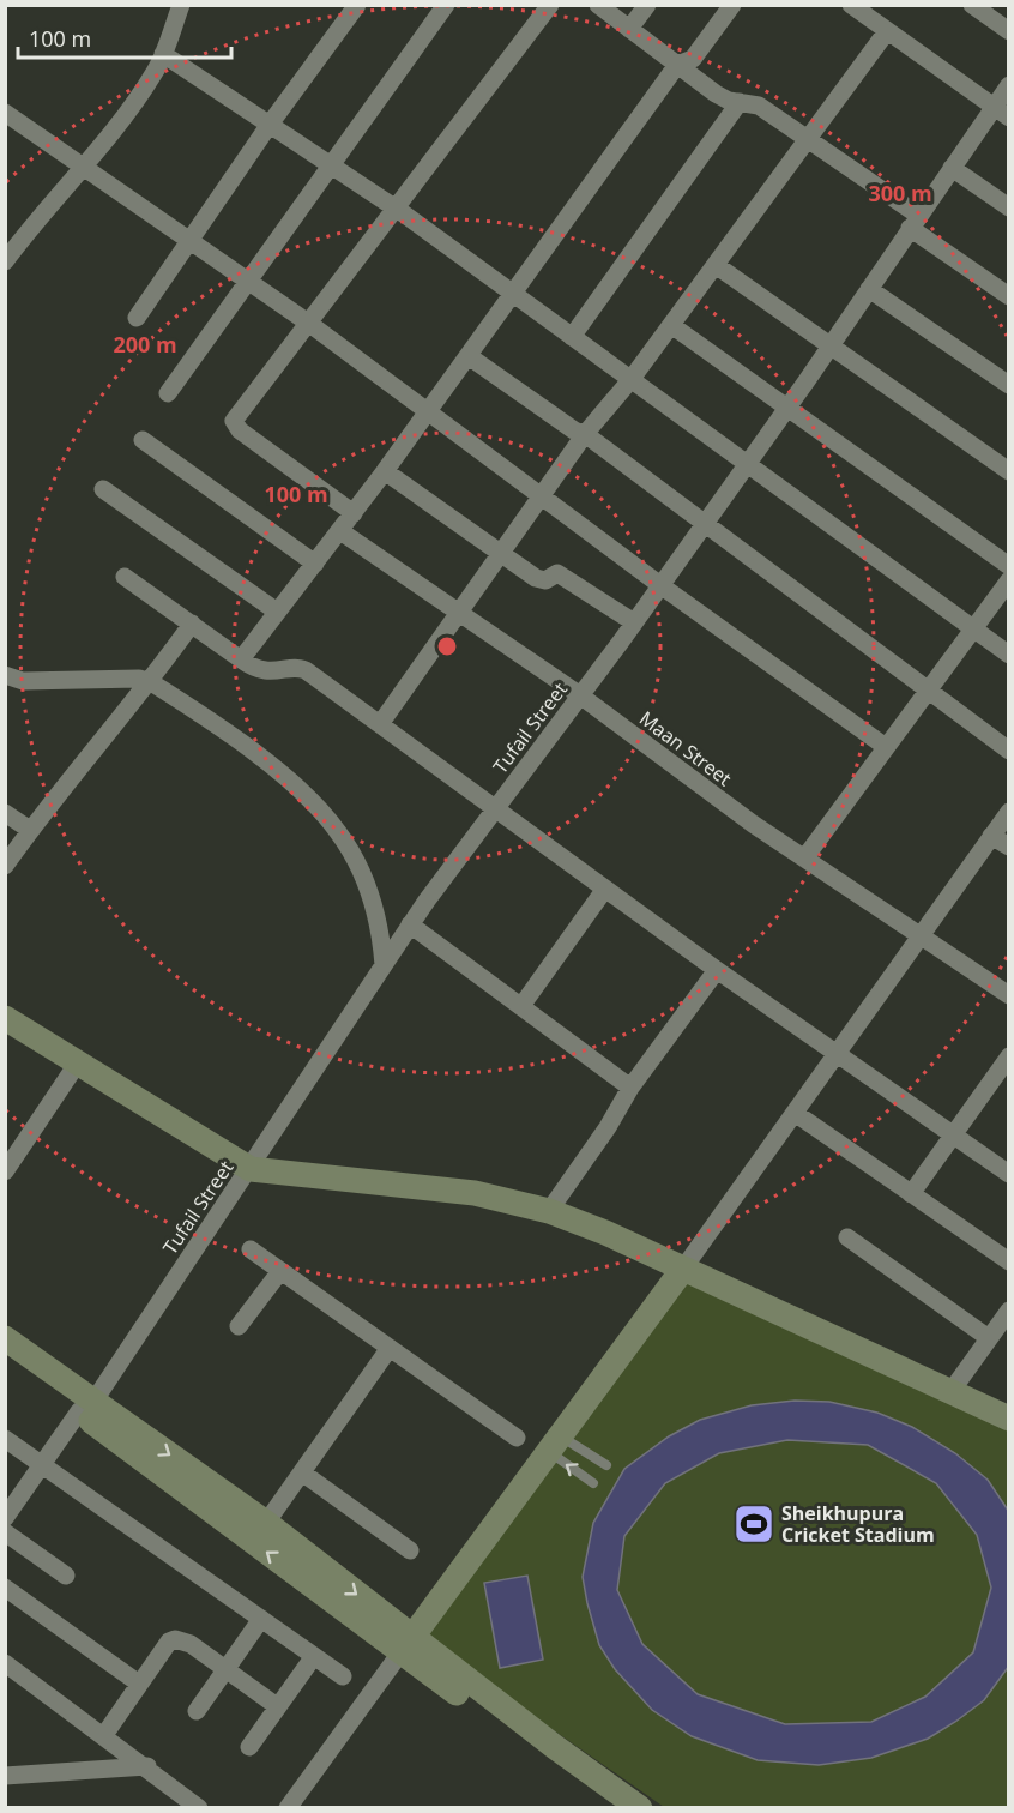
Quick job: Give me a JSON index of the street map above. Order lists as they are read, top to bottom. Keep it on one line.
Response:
{"streets":{"street":["Tufail Street","Maan Street"]},"crossings":[["Tufail Street","Maan Street"]],"places":{"sports":["Sheikhupura Cricket Stadium"]},"scale_bar":"100 m","rings":["300 m","200 m","100 m"]}
